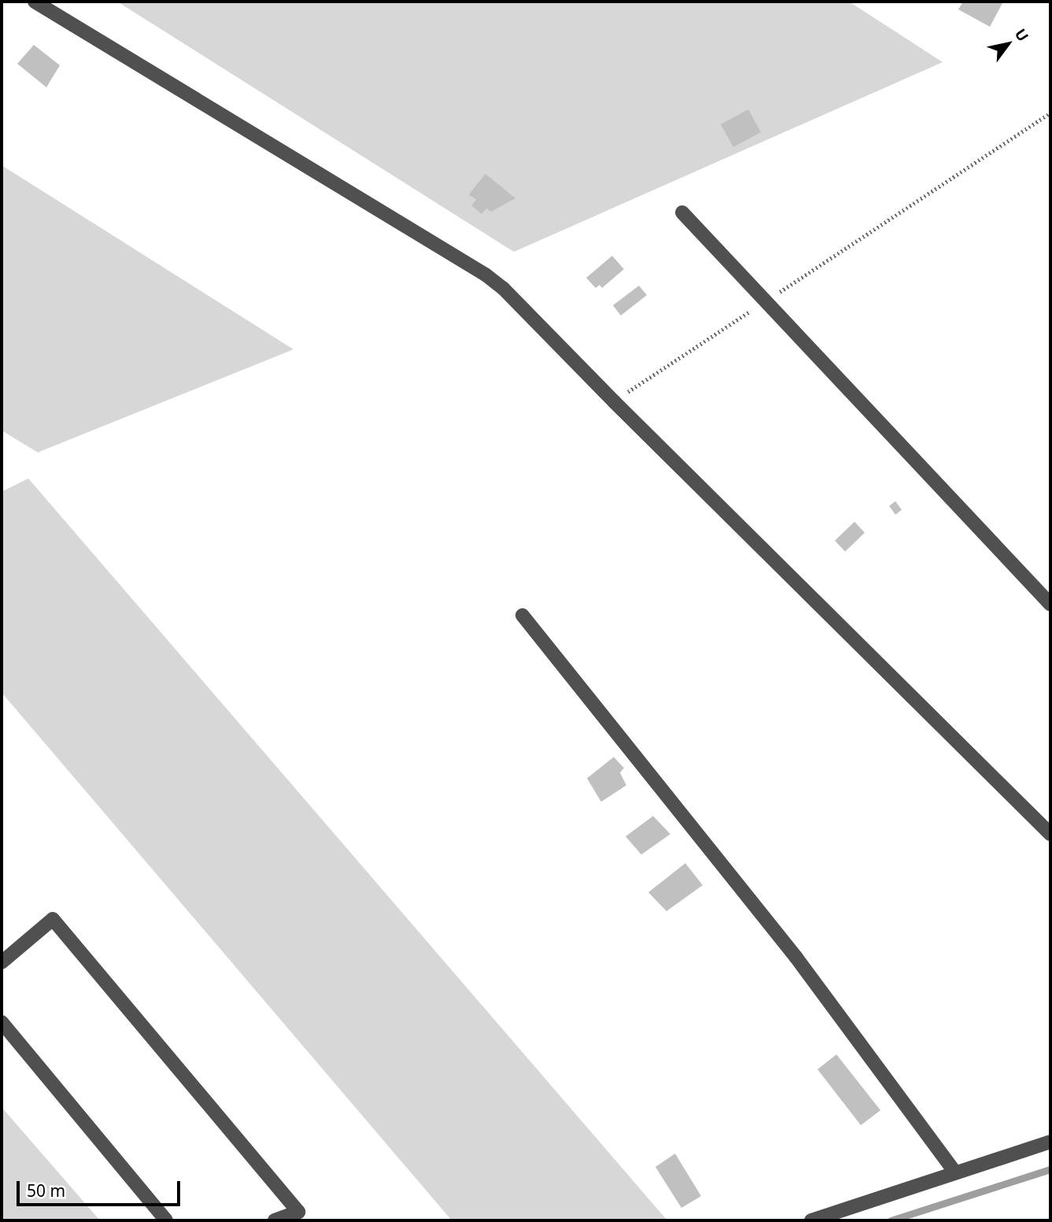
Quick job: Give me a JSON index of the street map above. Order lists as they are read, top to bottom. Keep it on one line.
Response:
{"scale_bar":"50 m","north":"top right"}
